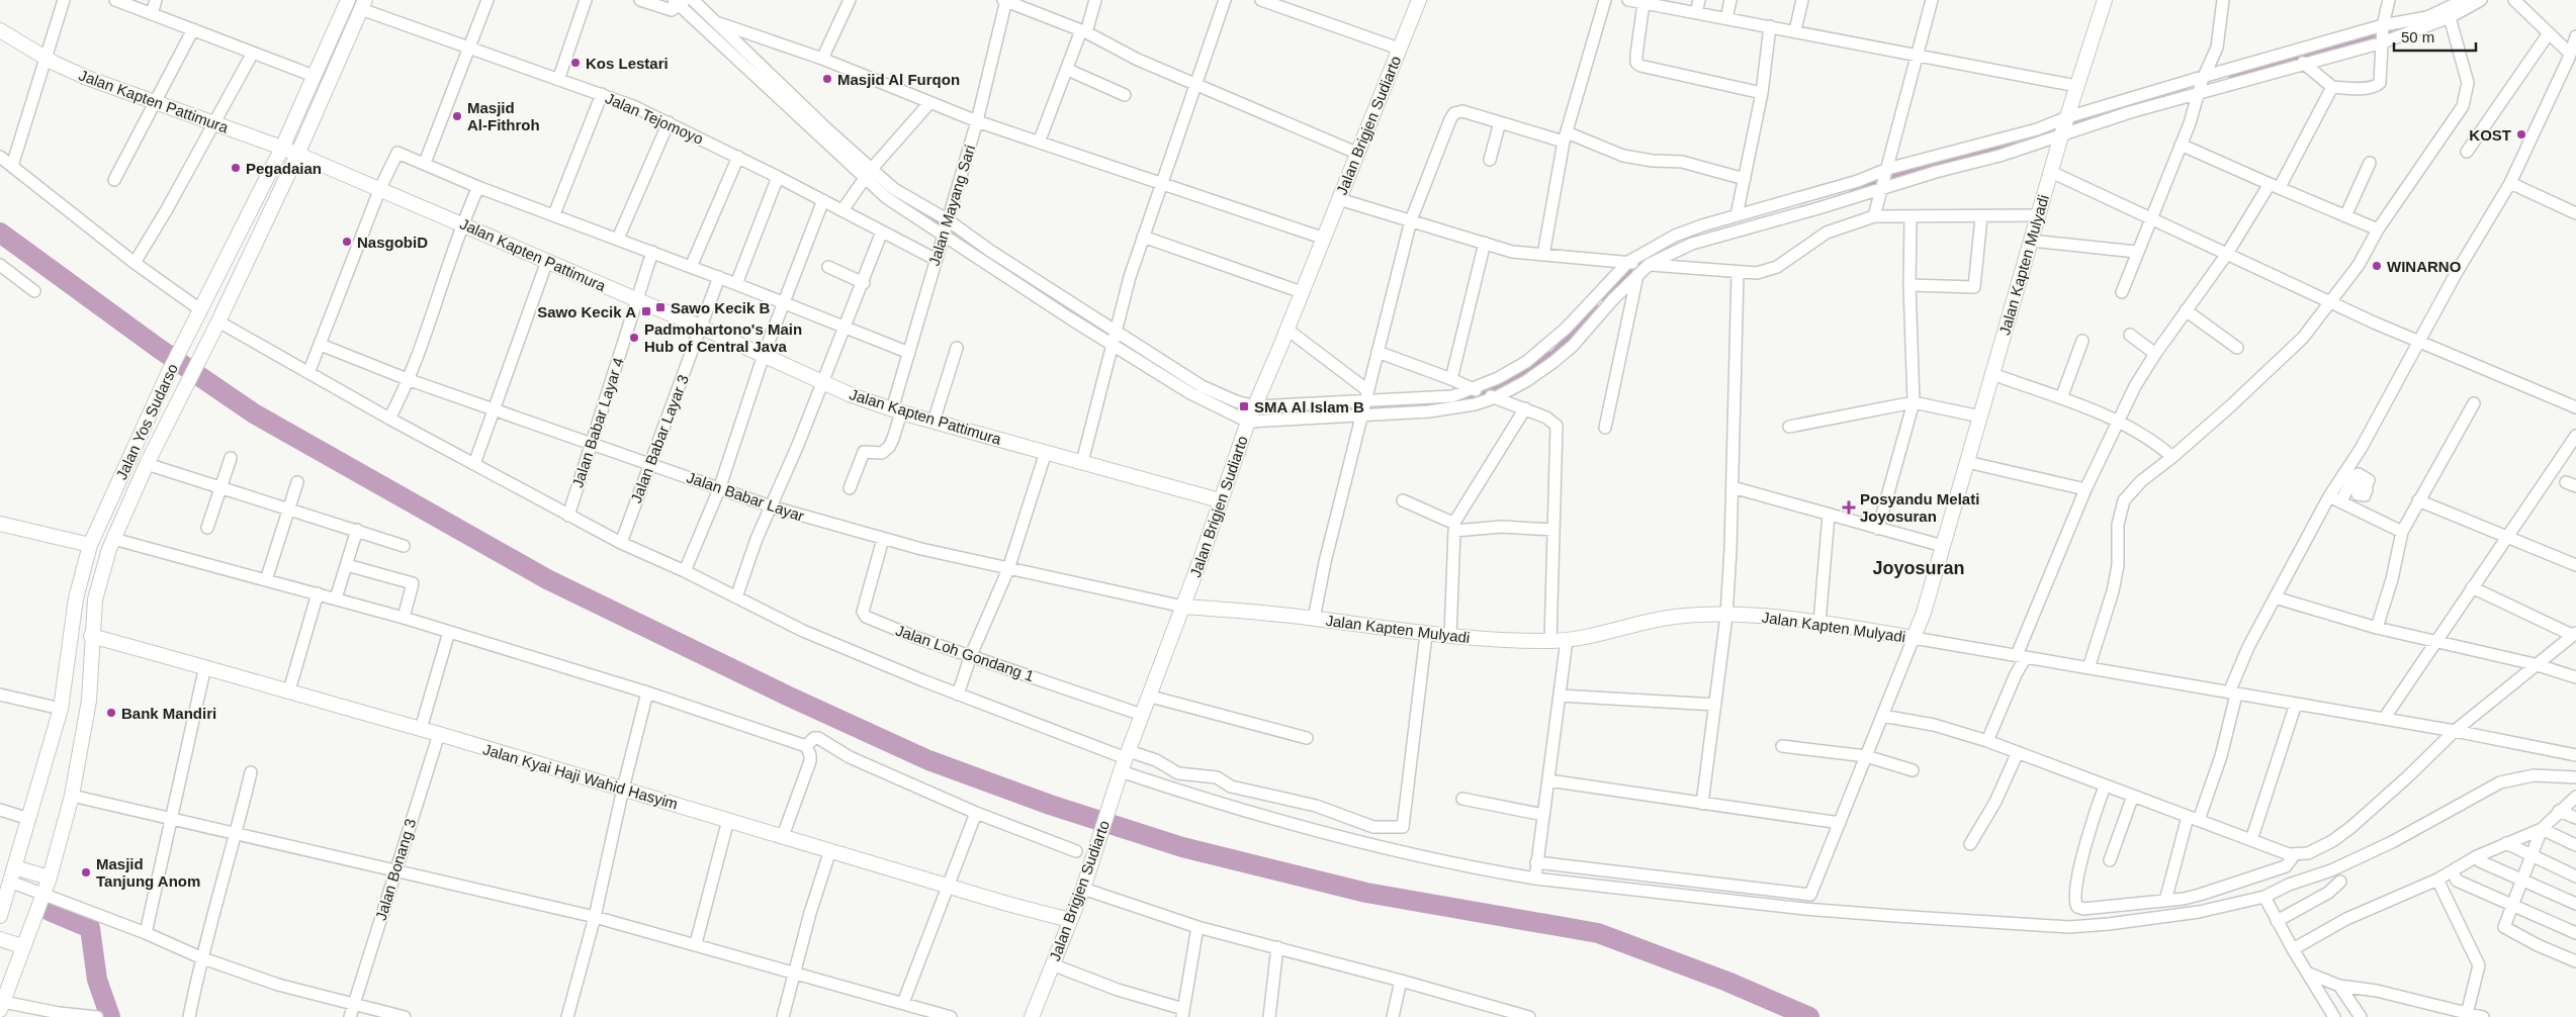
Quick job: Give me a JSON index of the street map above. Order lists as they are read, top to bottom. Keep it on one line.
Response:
{"streets":{"main road":["Jalan Kapten Pattimura","Jalan Brigjen Sudiarto","Jalan Kapten Mulyadi","Jalan Yos Sudarso","Jalan Kyai Haji Wahid Hasyim"],"street":["Jalan Tejomoyo","Jalan Mayang Sari","Jalan Babar Layar 4","Jalan Babar Layar 3","Jalan Babar Layar","Jalan Loh Gondang 1","Jalan Bonang 3"]},"crossings":[["Jalan Kapten Pattimura","Jalan Brigjen Sudiarto"],["Jalan Kapten Pattimura","Jalan Mayang Sari"],["Jalan Kapten Pattimura","Jalan Yos Sudarso"],["Jalan Kapten Pattimura","Jalan Babar Layar 4"],["Jalan Kapten Pattimura","Jalan Babar Layar 3"],["Jalan Tejomoyo","Jalan Mayang Sari"],["Jalan Brigjen Sudiarto","Jalan Kapten Mulyadi"],["Jalan Brigjen Sudiarto","Jalan Babar Layar"],["Jalan Brigjen Sudiarto","Jalan Loh Gondang 1"],["Jalan Brigjen Sudiarto","Jalan Kyai Haji Wahid Hasyim"],["Jalan Kapten Mulyadi","Jalan Babar Layar"],["Jalan Babar Layar 4","Jalan Babar Layar"],["Jalan Babar Layar 3","Jalan Babar Layar"],["Jalan Babar Layar","Jalan Loh Gondang 1"],["Jalan Kyai Haji Wahid Hasyim","Jalan Bonang 3"]],"districts":["Joyosuran"],"places":{"other":["Kos Lestari","Masjid Al Furqon","Masjid Al-Fithroh","KOST","Pegadaian","NasgobiD","WINARNO","Padmohartono's Main Hub of Central Java","Bank Mandiri","Masjid Tanjung Anom"],"transit":["Sawo Kecik B","Sawo Kecik A","SMA Al Islam B"],"health":["Posyandu Melati Joyosuran"]},"scale_bar":"50 m"}
